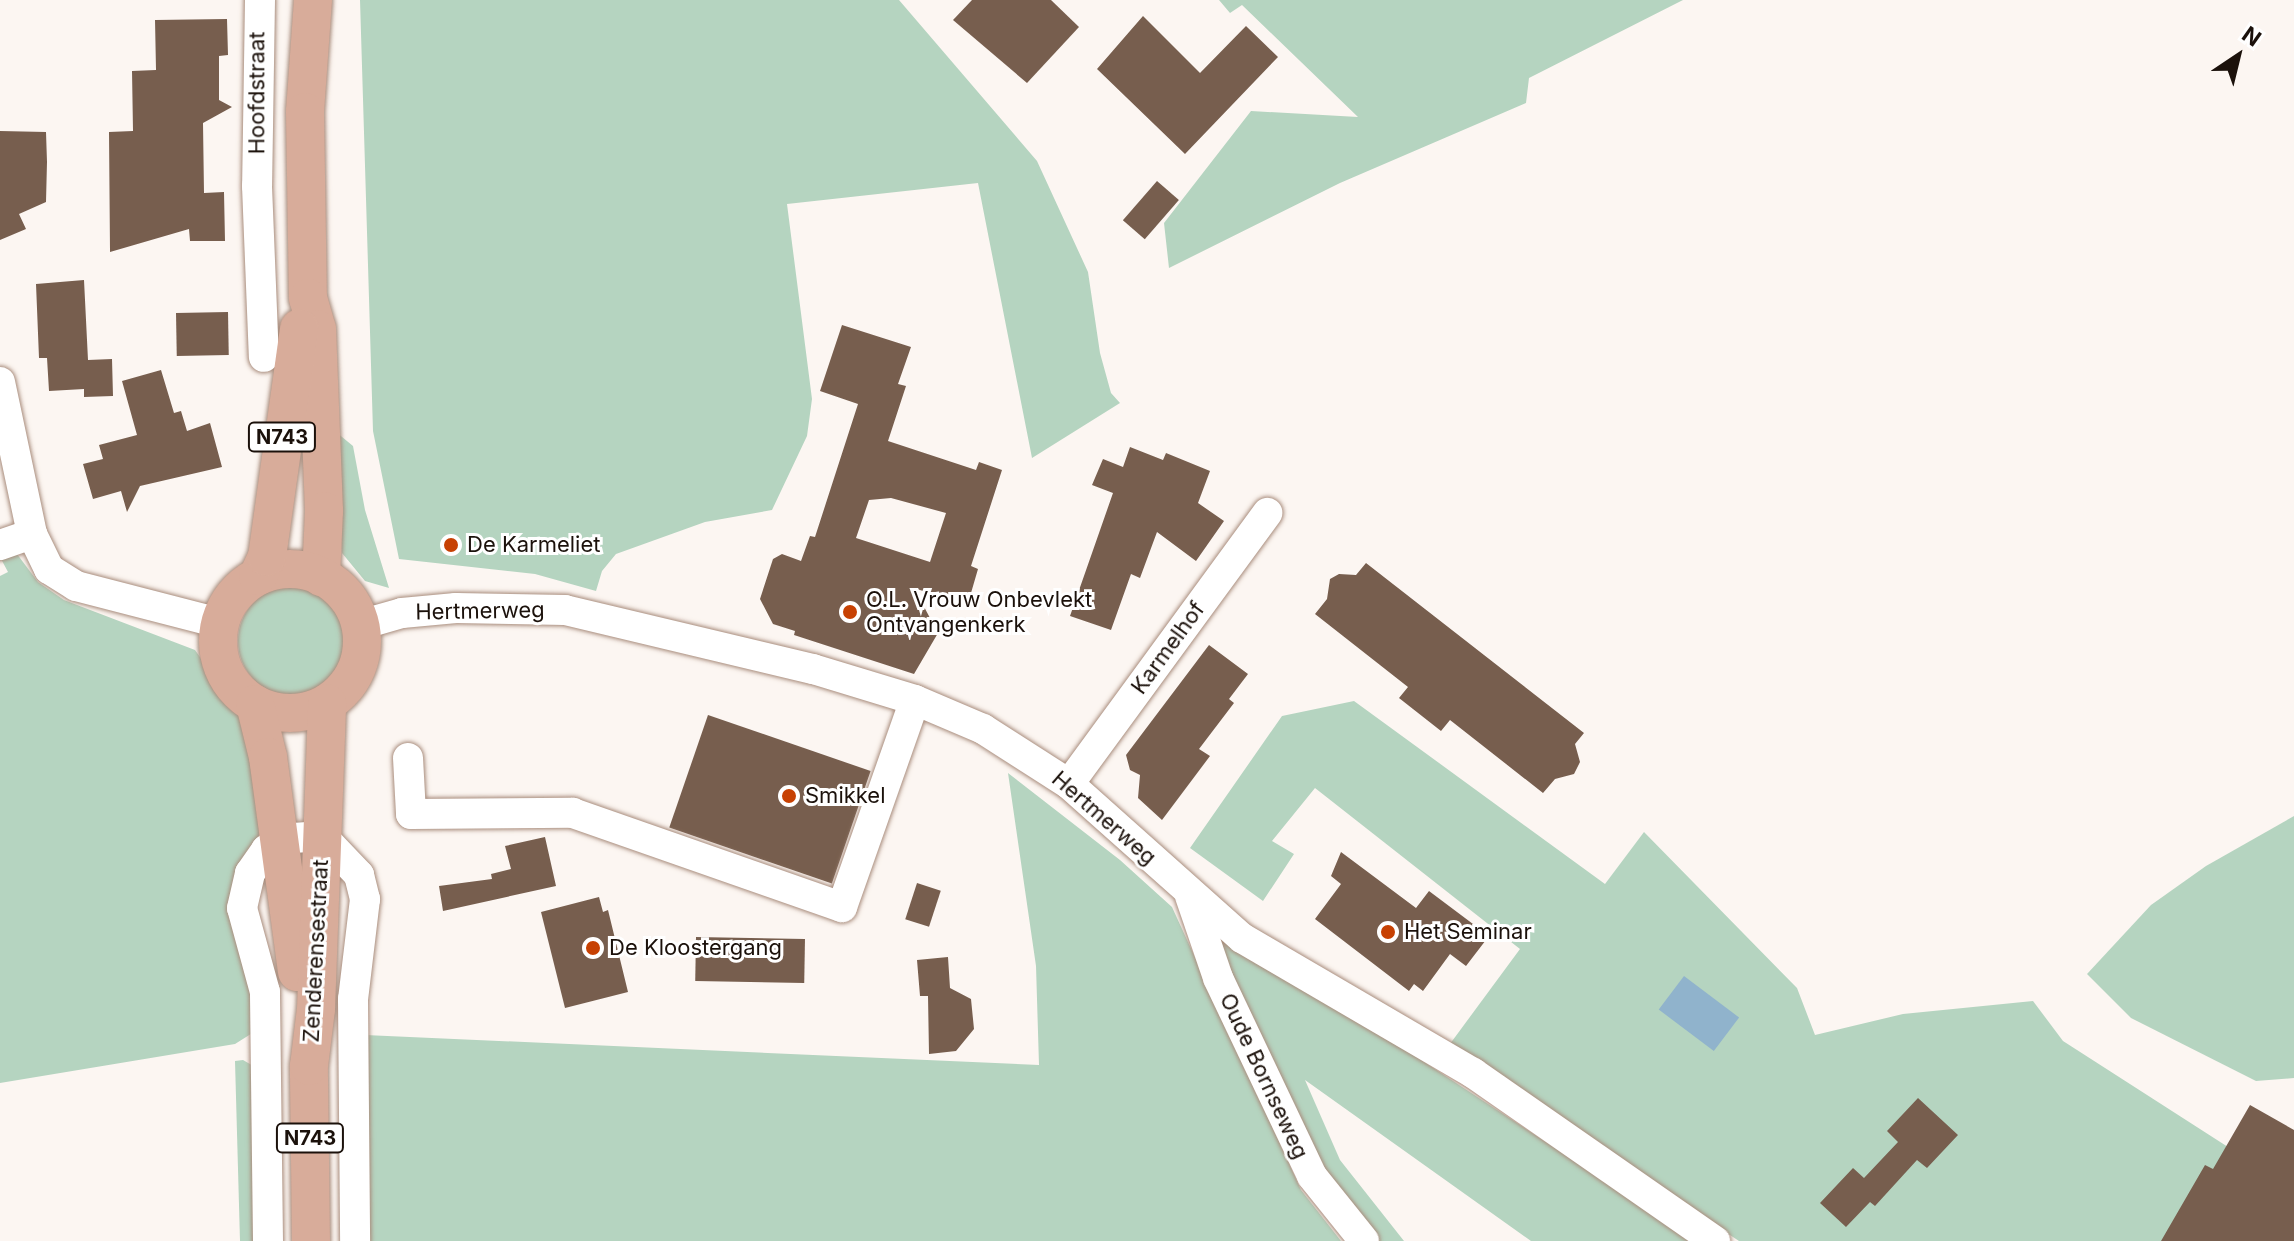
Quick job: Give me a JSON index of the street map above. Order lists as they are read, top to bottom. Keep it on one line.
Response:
{"streets":{"main road":["Hoofdstraat","N743","Zenderensestraat"],"street":["Hertmerweg","Karmelhof","Oude Bornseweg"]},"crossings":[["Hoofdstraat","Hertmerweg"],["Hoofdstraat","Zenderensestraat"],["Hertmerweg","Karmelhof"],["Hertmerweg","Zenderensestraat"],["Hertmerweg","Oude Bornseweg"]],"places":["De Karmeliet","O.L. Vrouw Onbevlekt Ontvangenkerk","Smikkel","Het Seminar","De Kloostergang"],"north":"top right"}
